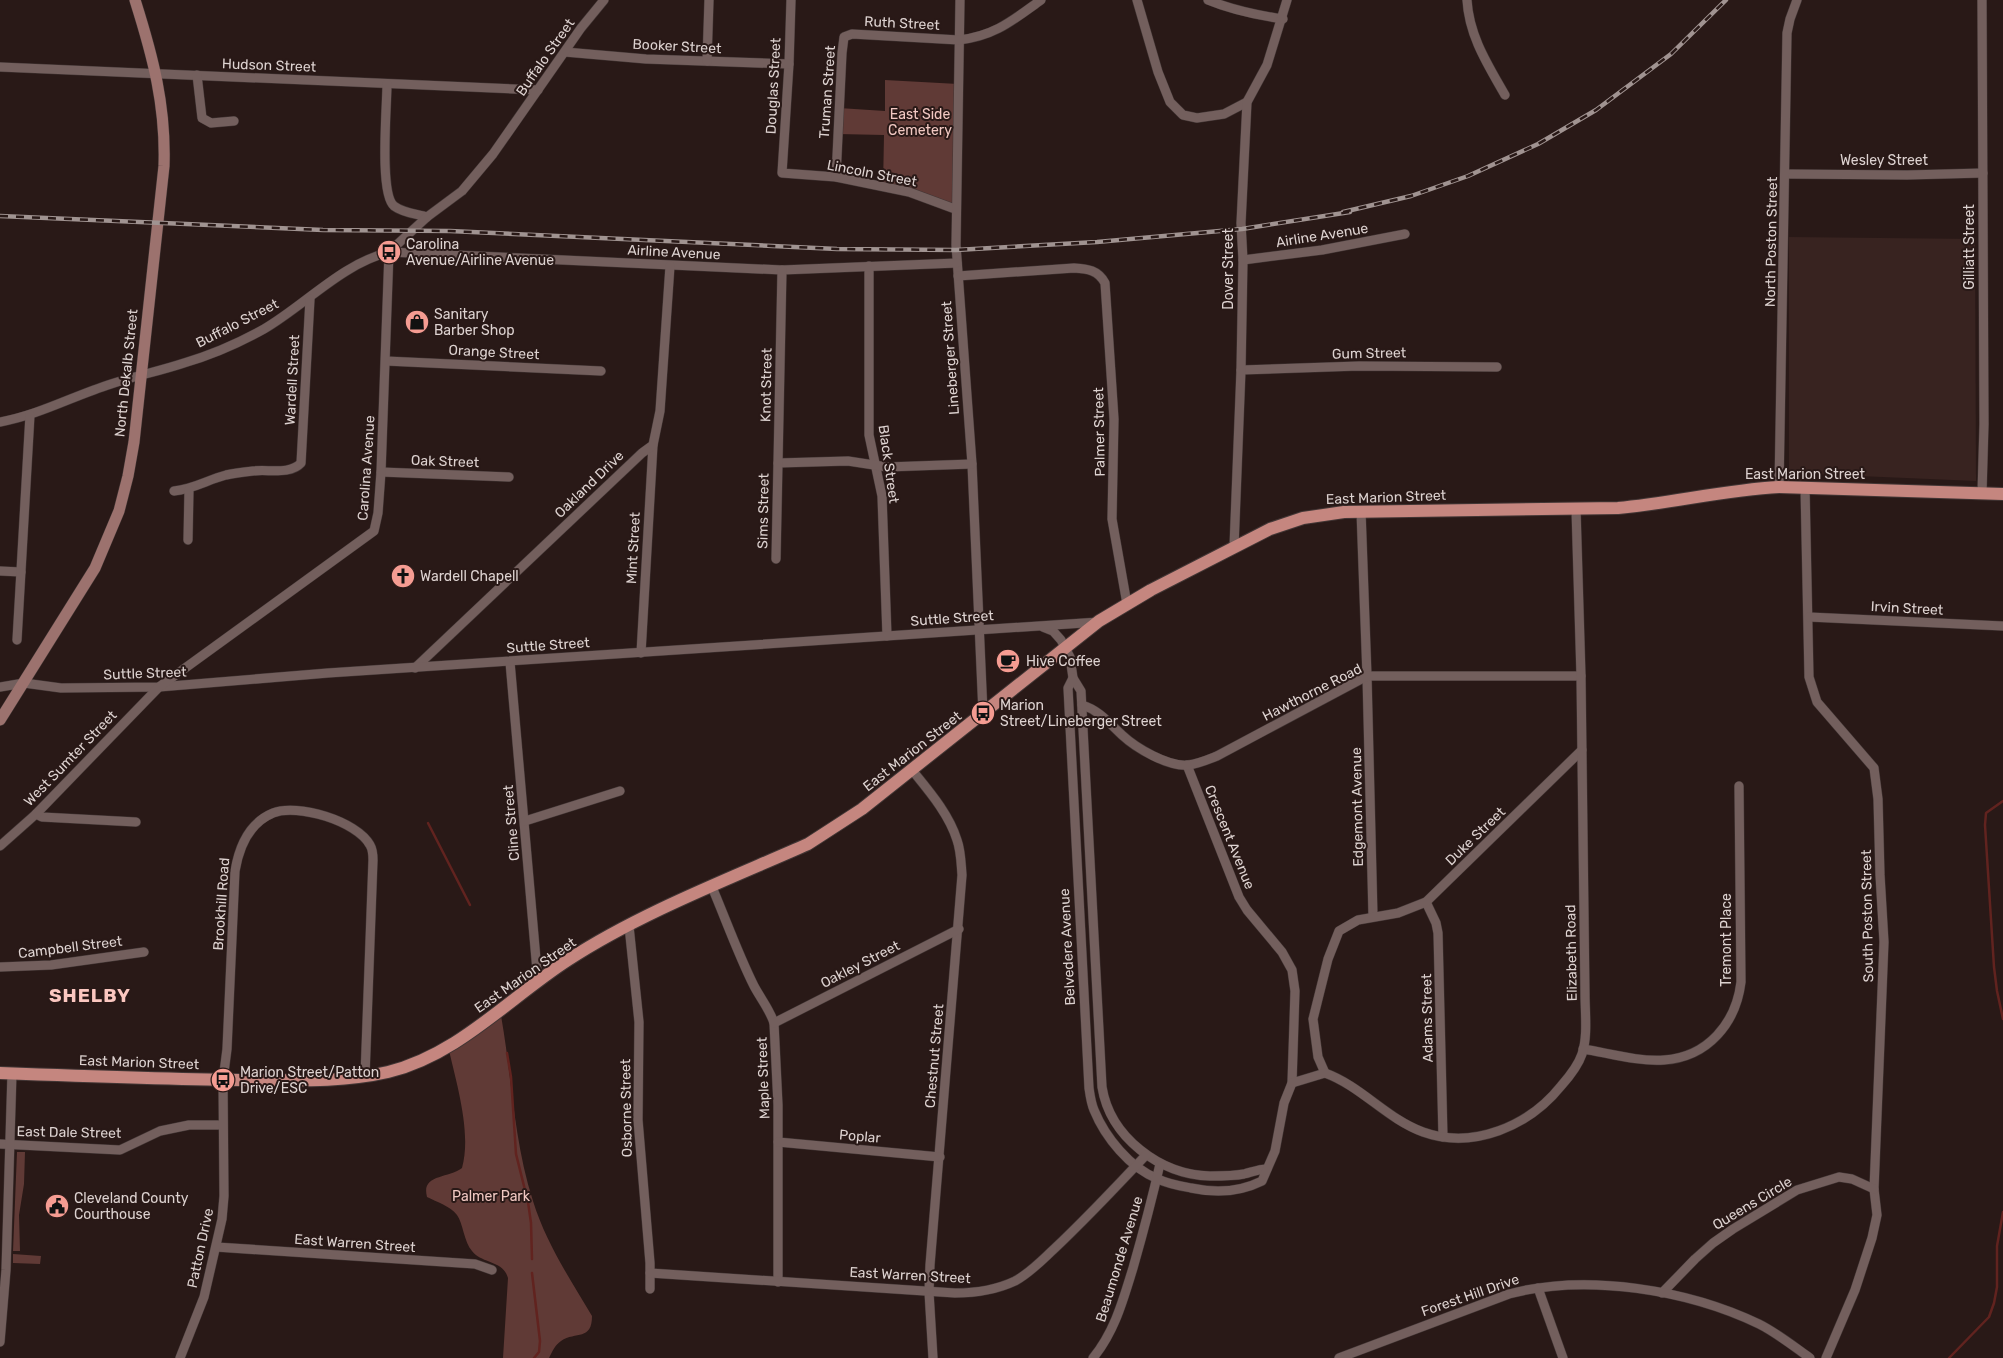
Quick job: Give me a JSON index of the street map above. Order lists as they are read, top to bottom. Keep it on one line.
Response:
{"streets":{"main road":["North Dekalb Street","East Marion Street"],"street":["Ruth Street","Booker Street","Buffalo Street","Hudson Street","Douglas Street","Truman Street","Wesley Street","Lincoln Street","Airline Avenue","North Poston Street","Gilliatt Street","Dover Street","Orange Street","Gum Street","Lineberger Street","Wardell Street","Knot Street","Palmer Street","Oak Street","Black Street","Carolina Avenue","Oakland Drive","Sims Street","Mint Street","Irvin Street","Suttle Street","Hawthorne Road","West Sumter Street","Edgemont Avenue","Cline Street","Duke Street","Crescent Avenue","Brookhill Road","South Poston Street","Tremont Place","Campbell Street","Belvedere Avenue","Elizabeth Road","Oakley Street","Adams Street","Chestnut Street","Maple Street","Osborne Street","East Dale Street","Poplar","Queens Circle","East Warren Street","Patton Drive","Beaumonde Avenue","Forest Hill Drive"]},"crossings":[["Ruth Street","Truman Street"],["Ruth Street","Lineberger Street"],["Booker Street","Buffalo Street"],["Booker Street","Douglas Street"],["Buffalo Street","Hudson Street"],["Buffalo Street","Airline Avenue"],["Buffalo Street","North Dekalb Street"],["Buffalo Street","Wardell Street"],["Buffalo Street","Carolina Avenue"],["Hudson Street","North Dekalb Street"],["Douglas Street","Lincoln Street"],["Truman Street","Lincoln Street"],["Wesley Street","North Poston Street"],["Wesley Street","Gilliatt Street"],["Lincoln Street","Lineberger Street"],["Airline Avenue","Dover Street"],["Airline Avenue","Lineberger Street"],["Airline Avenue","Knot Street"],["Airline Avenue","Black Street"],["Airline Avenue","Carolina Avenue"],["North Poston Street","East Marion Street"],["Gilliatt Street","East Marion Street"],["Dover Street","Gum Street"],["Dover Street","East Marion Street"],["Orange Street","Carolina Avenue"],["Lineberger Street","Palmer Street"],["Lineberger Street","East Marion Street"],["Lineberger Street","Suttle Street"],["North Dekalb Street","Suttle Street"],["Knot Street","Sims Street"],["Palmer Street","East Marion Street"],["Oak Street","Carolina Avenue"],["Black Street","Suttle Street"],["Carolina Avenue","Suttle Street"],["Carolina Avenue","West Sumter Street"],["East Marion Street","Suttle Street"],["East Marion Street","Edgemont Avenue"],["East Marion Street","Cline Street"],["East Marion Street","Brookhill Road"],["East Marion Street","South Poston Street"],["East Marion Street","Belvedere Avenue"],["East Marion Street","Elizabeth Road"],["East Marion Street","Chestnut Street"],["East Marion Street","Maple Street"],["East Marion Street","Osborne Street"],["East Marion Street","Patton Drive"],["Oakland Drive","Mint Street"],["Oakland Drive","Suttle Street"],["Mint Street","Suttle Street"],["Irvin Street","South Poston Street"],["Suttle Street","West Sumter Street"],["Suttle Street","Cline Street"],["Hawthorne Road","Edgemont Avenue"],["Hawthorne Road","Crescent Avenue"],["Hawthorne Road","Belvedere Avenue"],["Hawthorne Road","Elizabeth Road"],["Edgemont Avenue","Duke Street"],["Duke Street","Elizabeth Road"],["Duke Street","Adams Street"],["Crescent Avenue","Belvedere Avenue"],["Brookhill Road","Patton Drive"],["South Poston Street","Queens Circle"],["Tremont Place","Elizabeth Road"],["Belvedere Avenue","East Warren Street"],["Belvedere Avenue","Beaumonde Avenue"],["Elizabeth Road","Adams Street"],["Oakley Street","Chestnut Street"],["Oakley Street","Maple Street"],["Chestnut Street","Poplar"],["Chestnut Street","East Warren Street"],["Maple Street","Poplar"],["Maple Street","East Warren Street"],["Osborne Street","East Warren Street"],["East Dale Street","Patton Drive"],["Queens Circle","Forest Hill Drive"],["East Warren Street","Patton Drive"]],"districts":["SHELBY"],"parks":["East Side Cemetery","Palmer Park"],"places":{"bus stop":["Carolina Avenue/Airline Avenue","Marion Street/Lineberger Street","Marion Street/Patton Drive/ESC"],"shop":["Sanitary Barber Shop"],"church":["Wardell Chapell"],"cafe":["Hive Coffee"],"public building":["Cleveland County Courthouse"]}}
